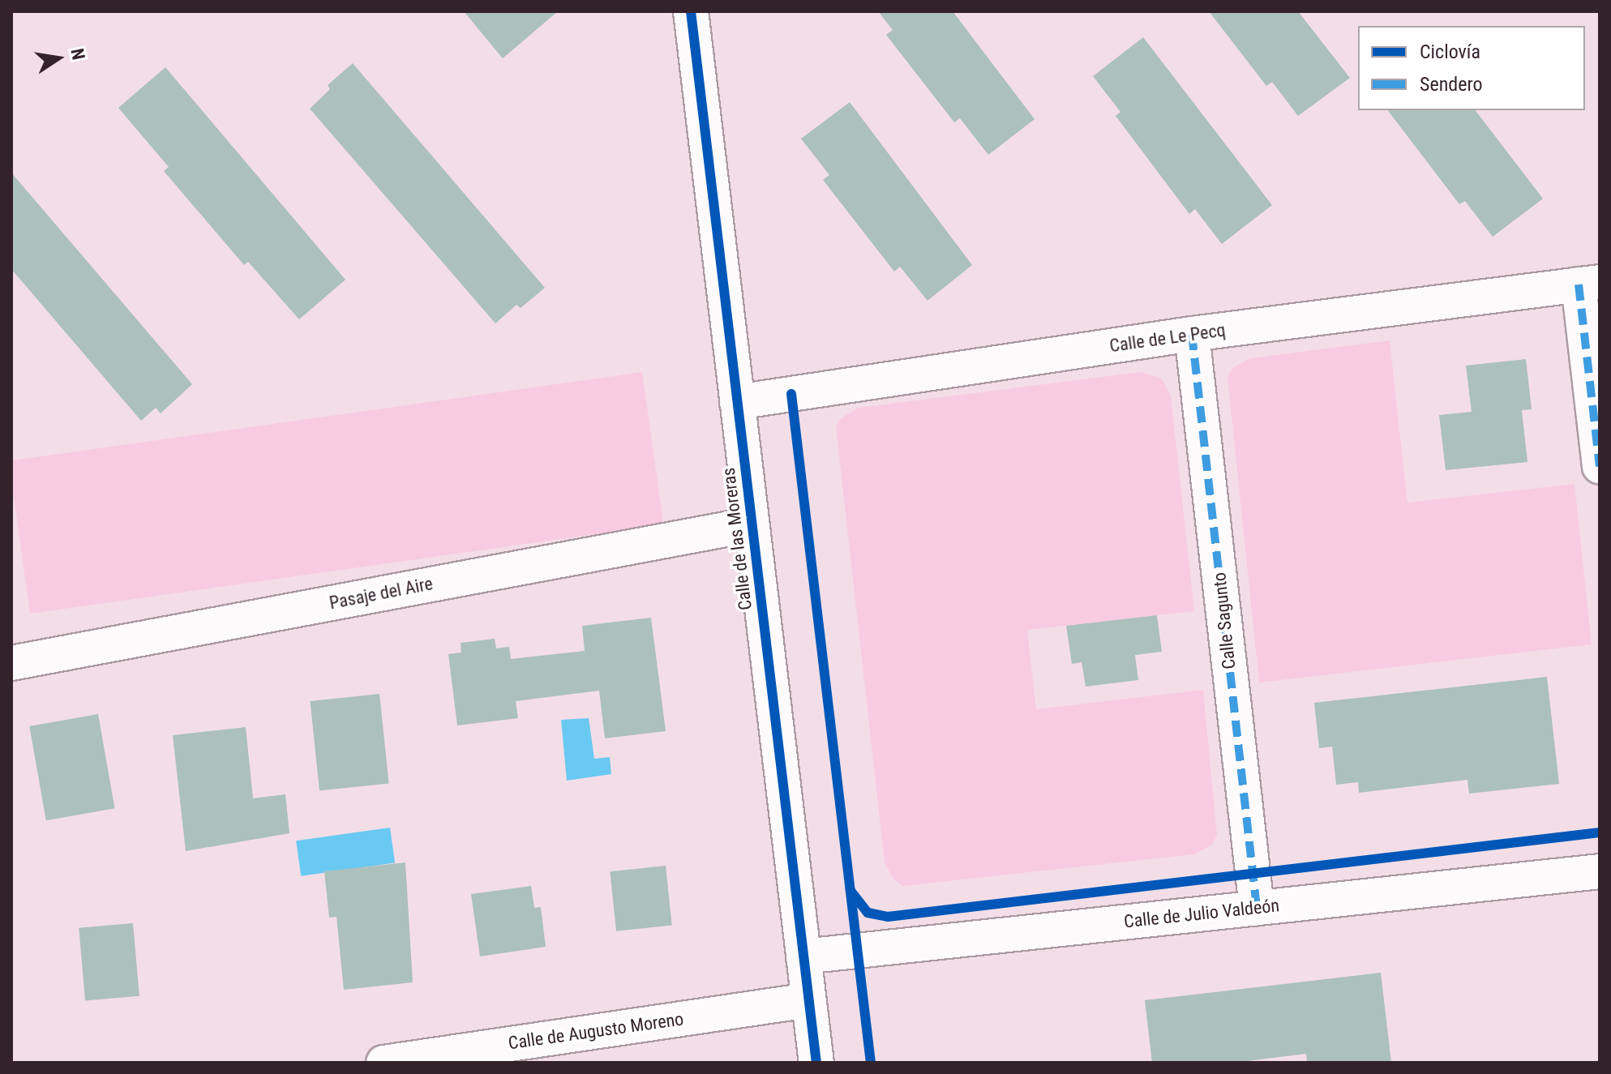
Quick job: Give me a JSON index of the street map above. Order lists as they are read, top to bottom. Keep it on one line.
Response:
{"streets":{"street":["Calle de Le Pecq","Calle de las Moreras","Pasaje del Aire","Calle Sagunto","Calle de Julio Valdeón","Calle de Augusto Moreno"]},"crossings":[["Calle de Le Pecq","Calle de las Moreras"],["Calle de Le Pecq","Calle Sagunto"],["Calle de las Moreras","Pasaje del Aire"],["Calle de las Moreras","Calle de Julio Valdeón"],["Calle de las Moreras","Calle de Augusto Moreno"],["Calle Sagunto","Calle de Julio Valdeón"]],"legend":["Ciclovía","Sendero"],"north":"right"}
